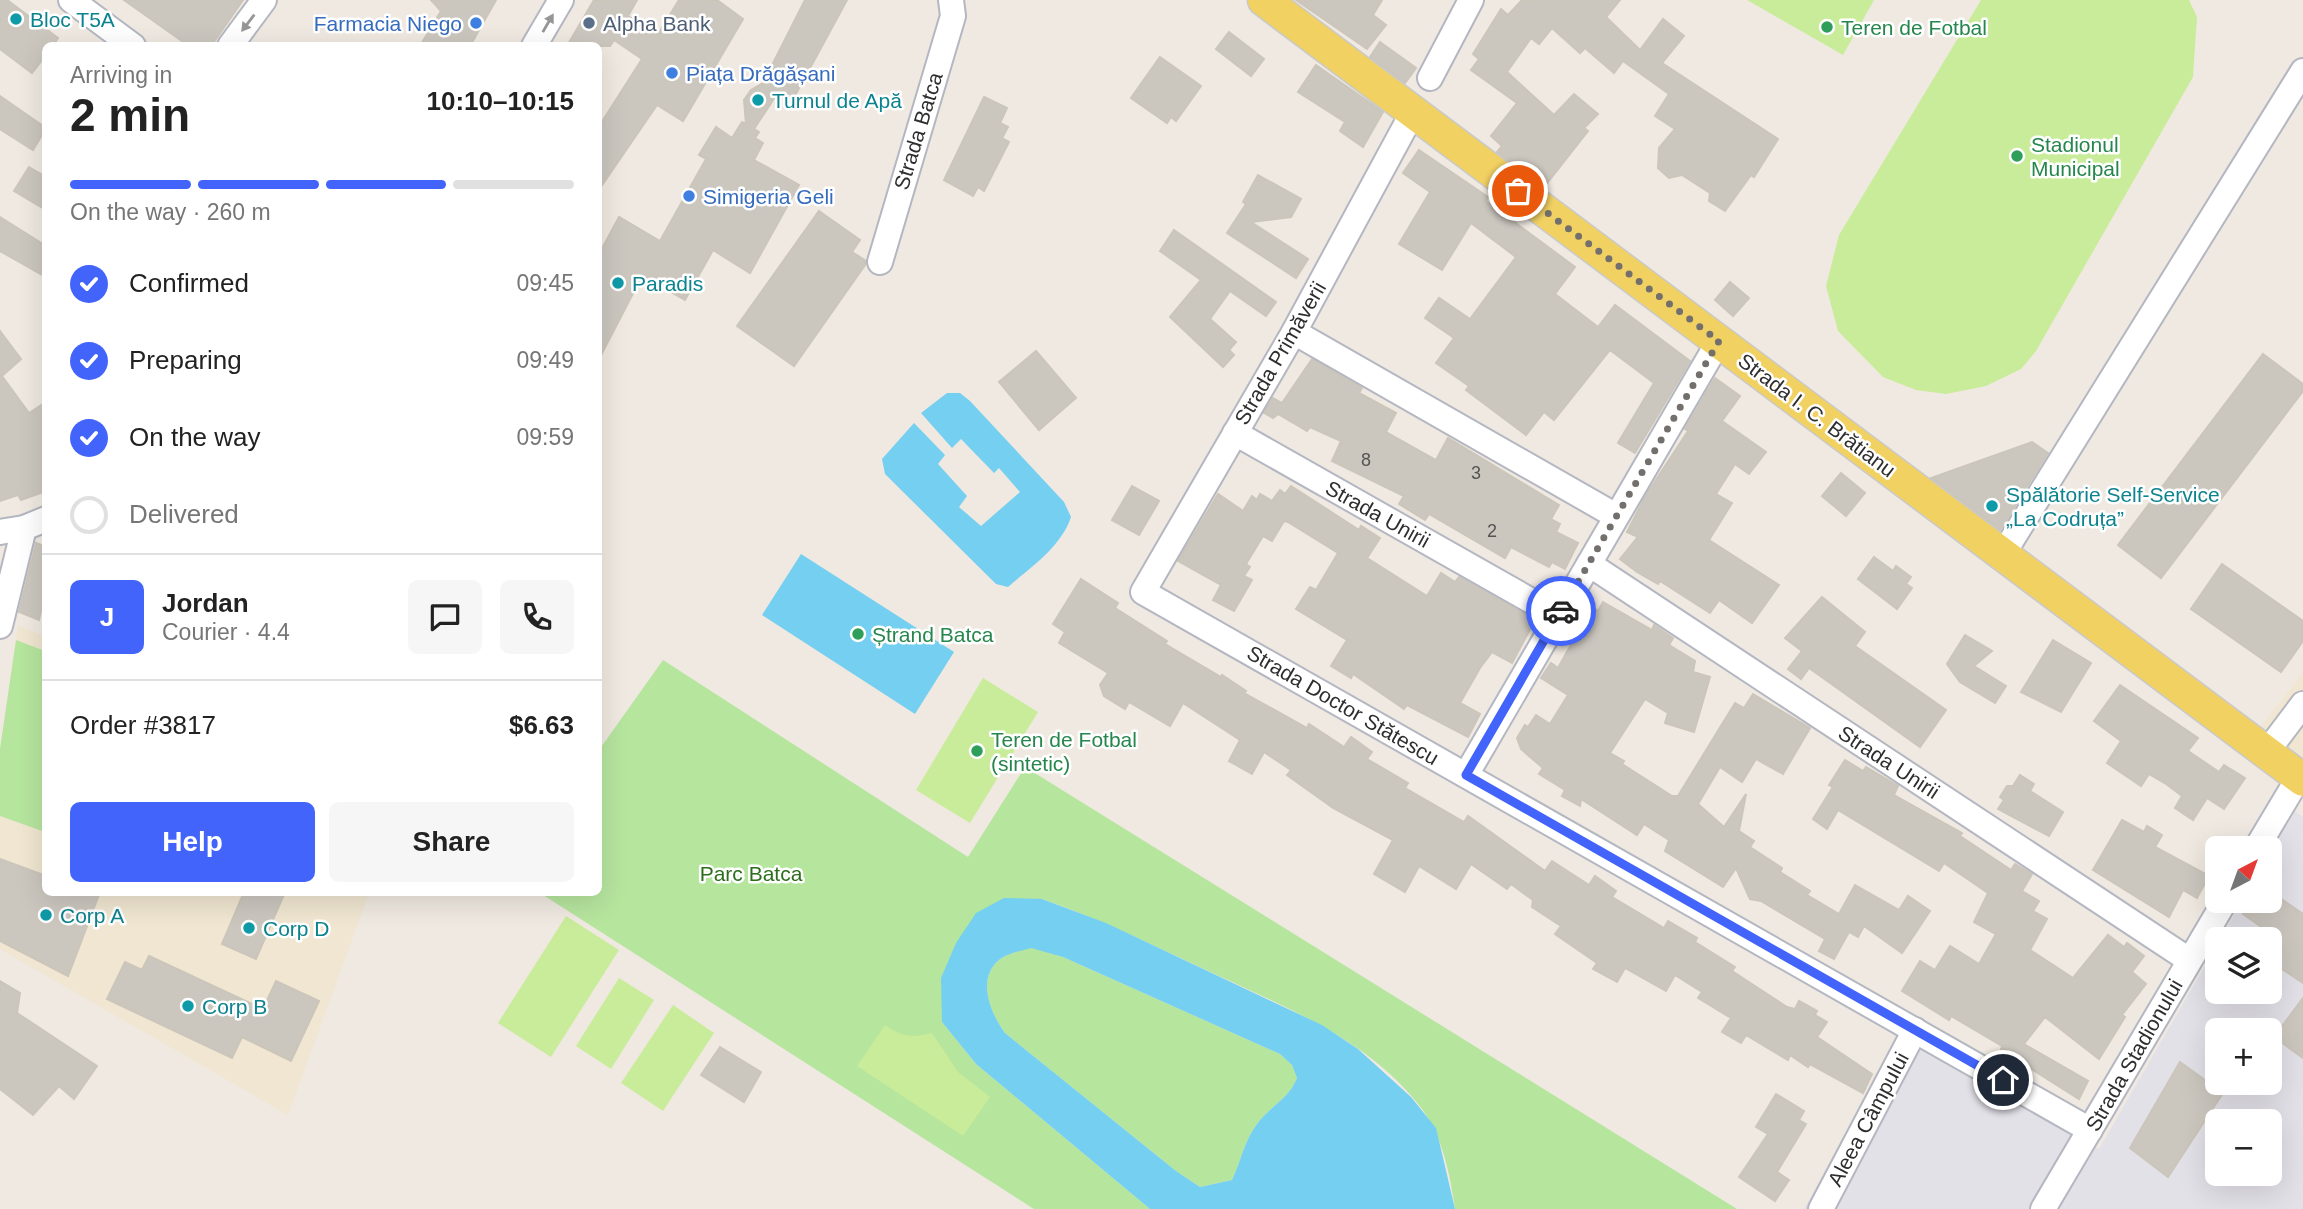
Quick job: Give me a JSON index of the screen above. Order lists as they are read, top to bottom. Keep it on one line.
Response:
{"streets":{"main road":["Strada I. C. Brătianu"],"street":["Strada Batca","Strada Primăverii","Strada Unirii","Strada Doctor Stătescu","Strada Stadionului","Aleea Câmpului"]},"crossings":[["Strada Primăverii","Strada I. C. Brătianu"],["Strada Primăverii","Strada Unirii"],["Strada Primăverii","Strada Doctor Stătescu"],["Strada Unirii","Strada Stadionului"],["Strada Doctor Stătescu","Strada Stadionului"],["Strada Doctor Stătescu","Aleea Câmpului"]],"parks":["Parc Batca"],"places":["Bloc T5A","Farmacia Niego","Alpha Bank","Teren de Fotbal","Piața Drăgășani","Turnul de Apă","Stadionul Municipal","Simigeria Geli","Paradis","Spălătorie Self-Service „La Codruța”","Ștrand Batca","Teren de Fotbal (sintetic)","Corp A","Corp D","Corp B"],"house_numbers":["8","3","2"],"north":"top right","page":{"heading":["2 min","Arriving in","10:10–10:15"],"panel":["Jordan","Courier · 4.4","Order #3817","$6.63"],"bar":"On the way · 260 m","list":[["Confirmed","09:45"],["Preparing","09:49"],["On the way","09:59"],"Delivered"],"round":"J","buttons":["Help","Share"],"map_buttons":["+","−"]}}
